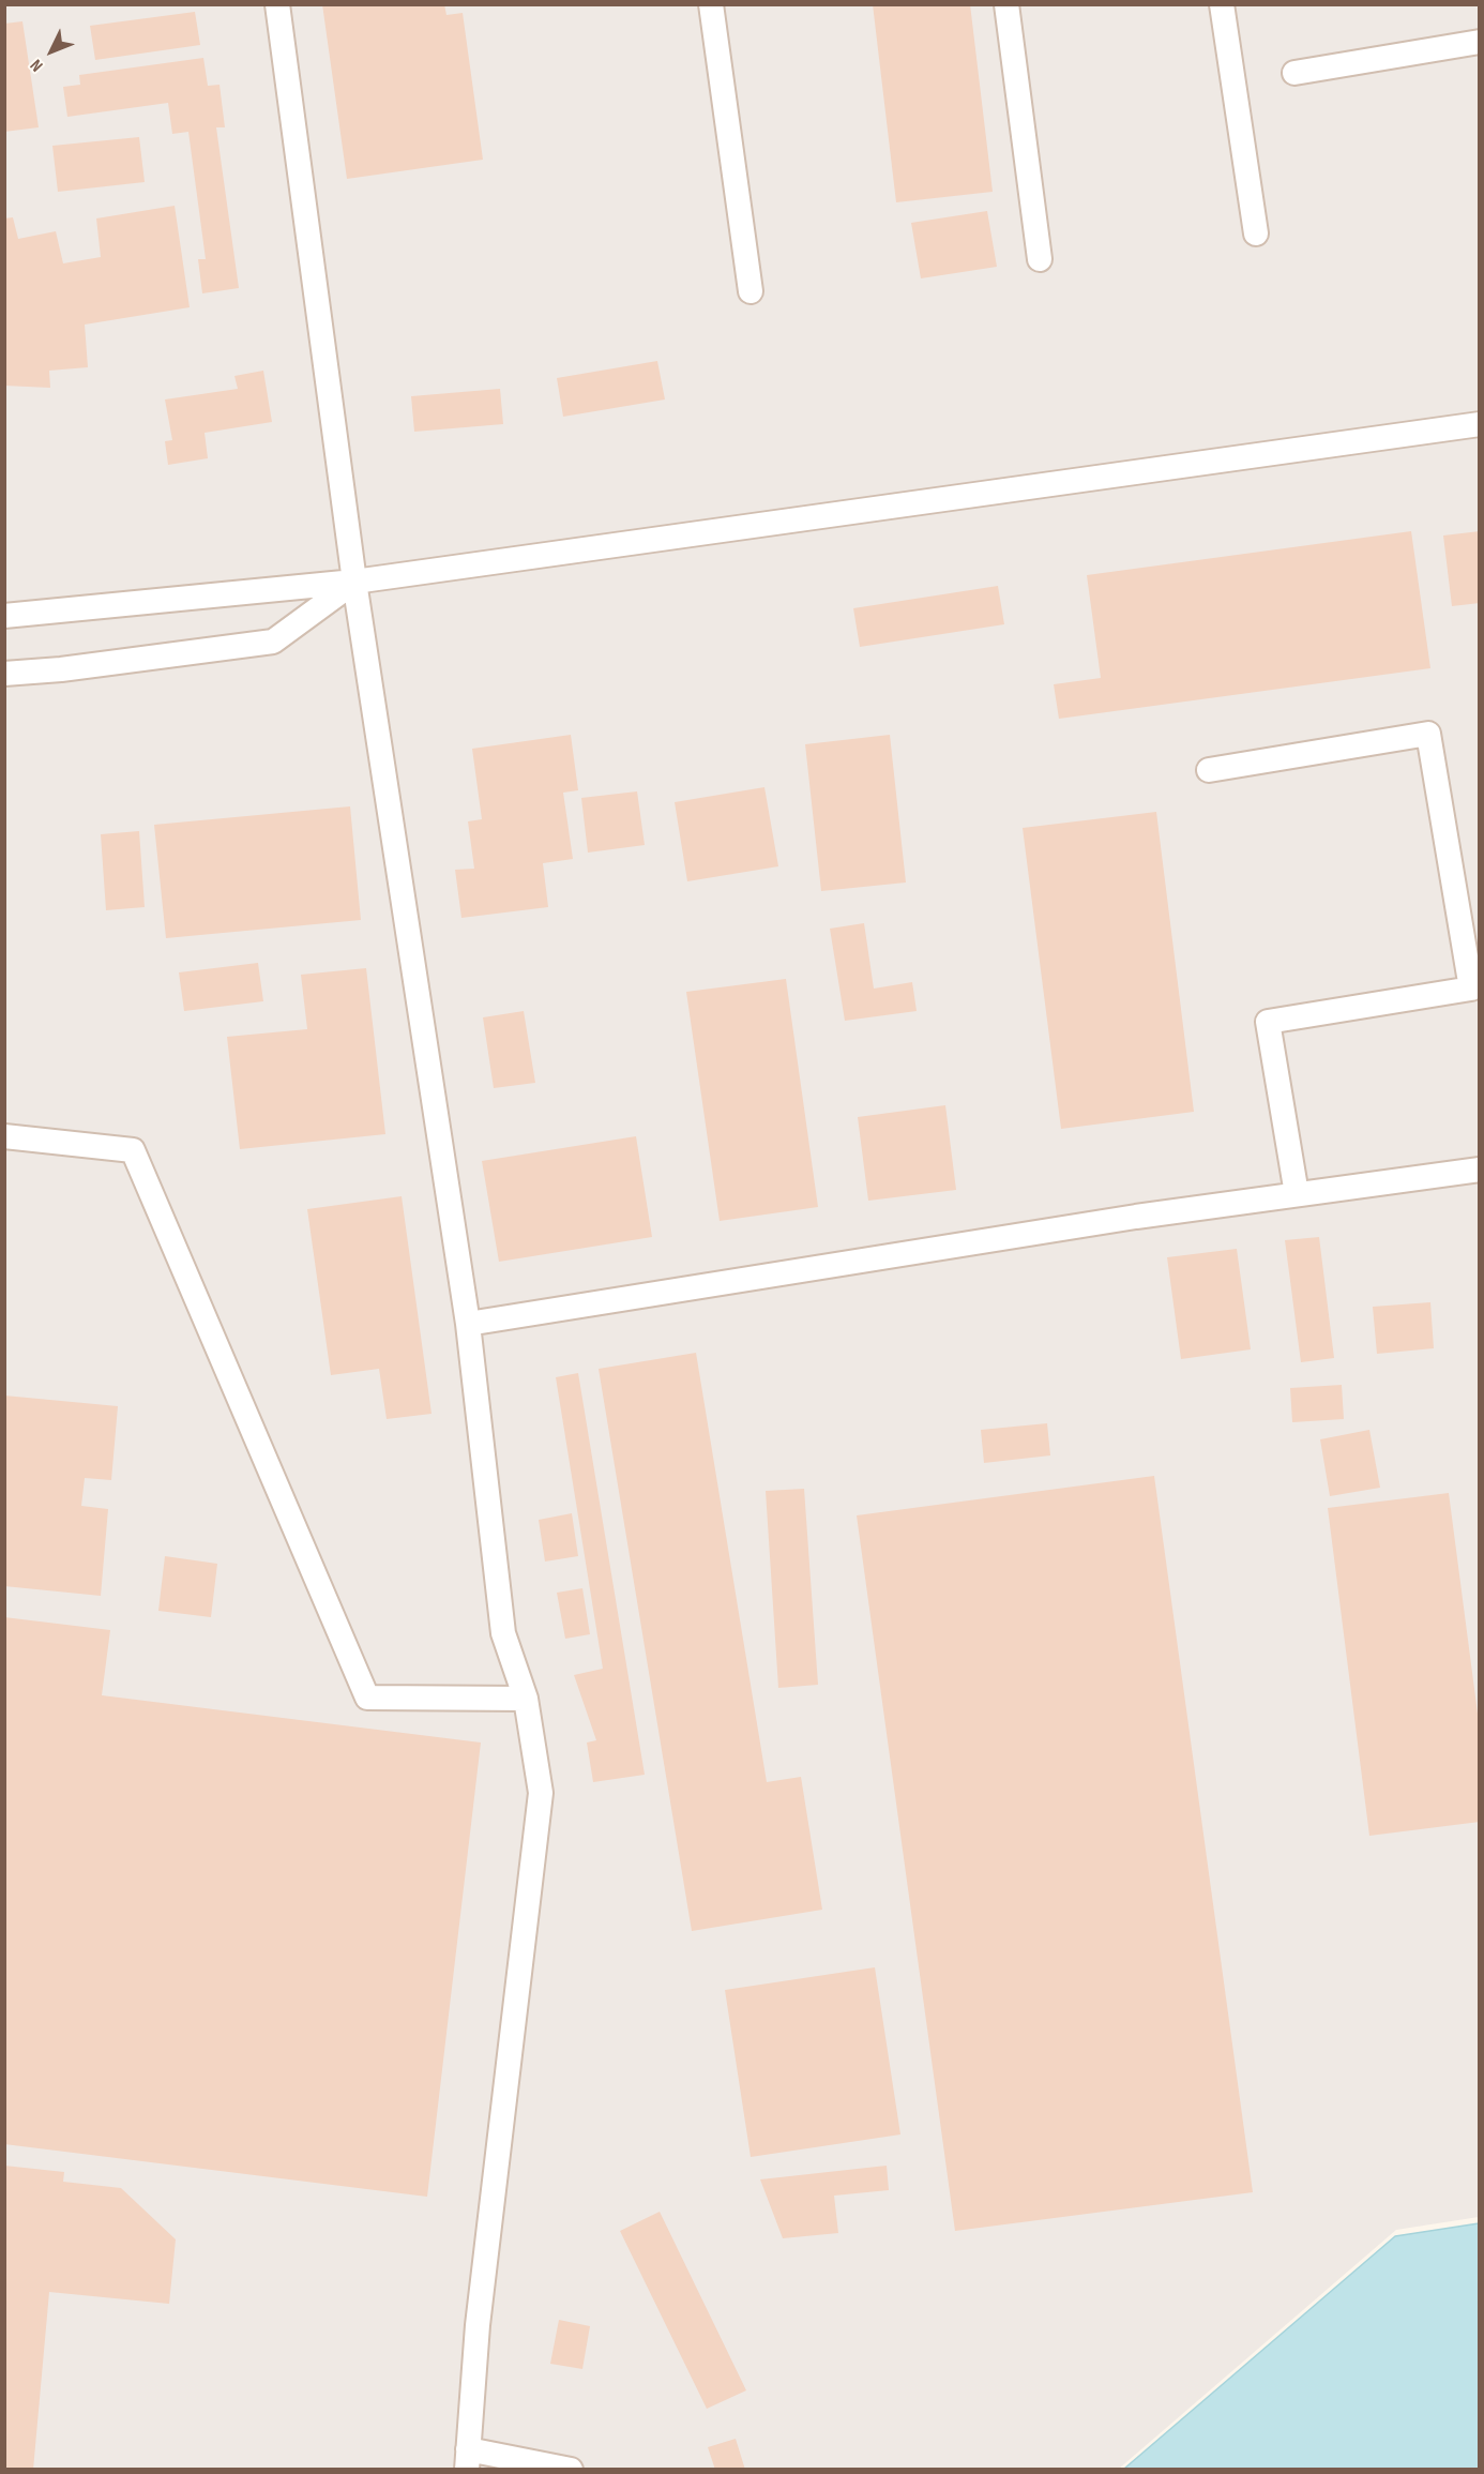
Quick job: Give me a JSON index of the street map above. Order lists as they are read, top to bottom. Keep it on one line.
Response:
{"north":"bottom left"}
